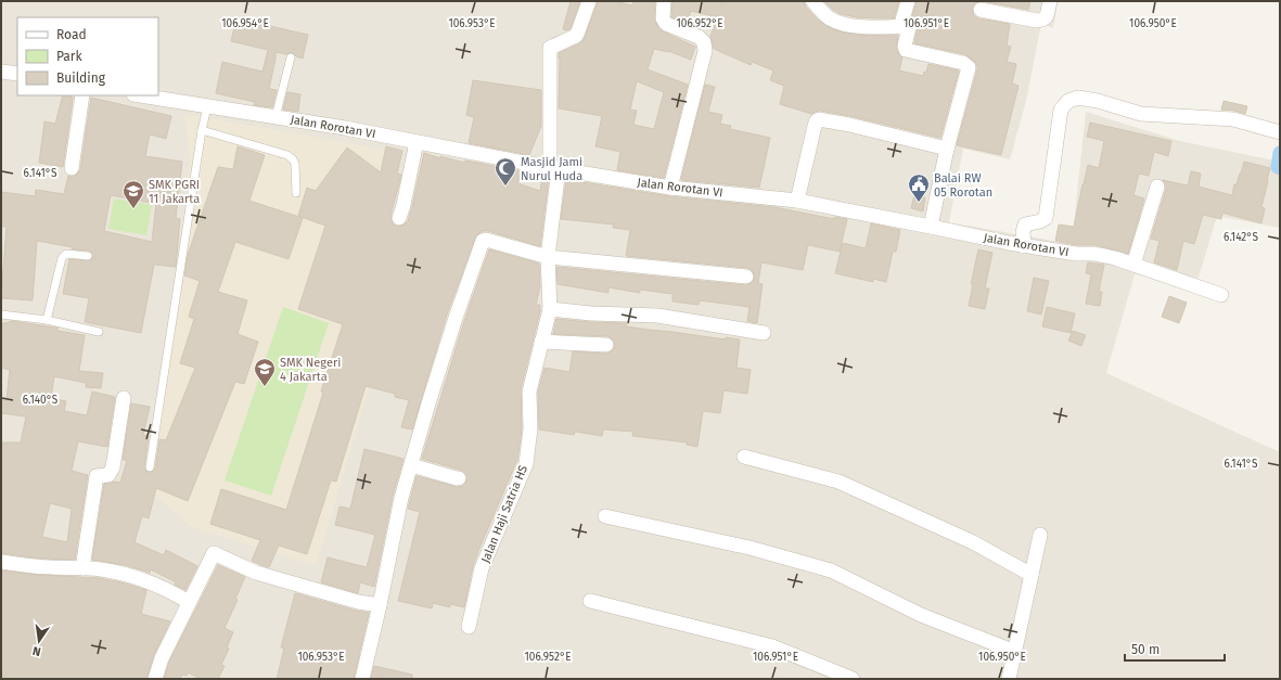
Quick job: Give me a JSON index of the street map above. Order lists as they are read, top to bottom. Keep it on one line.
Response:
{"streets":{"street":["Jalan Rorotan VI","Jalan Haji Satria HS"]},"crossings":[["Jalan Rorotan VI","Jalan Haji Satria HS"]],"places":{"mosque":["Masjid Jami Nurul Huda"],"public building":["Balai RW 05 Rorotan"],"school or university":["SMK PGRI 11 Jakarta","SMK Negeri 4 Jakarta"]},"legend":["Road","Park","Building"],"scale_bar":"50 m","north":"bottom","coordinates":["106.954°E","106.953°E","106.952°E","106.951°E","106.950°E","6.141°S","6.142°S","6.140°S"]}
